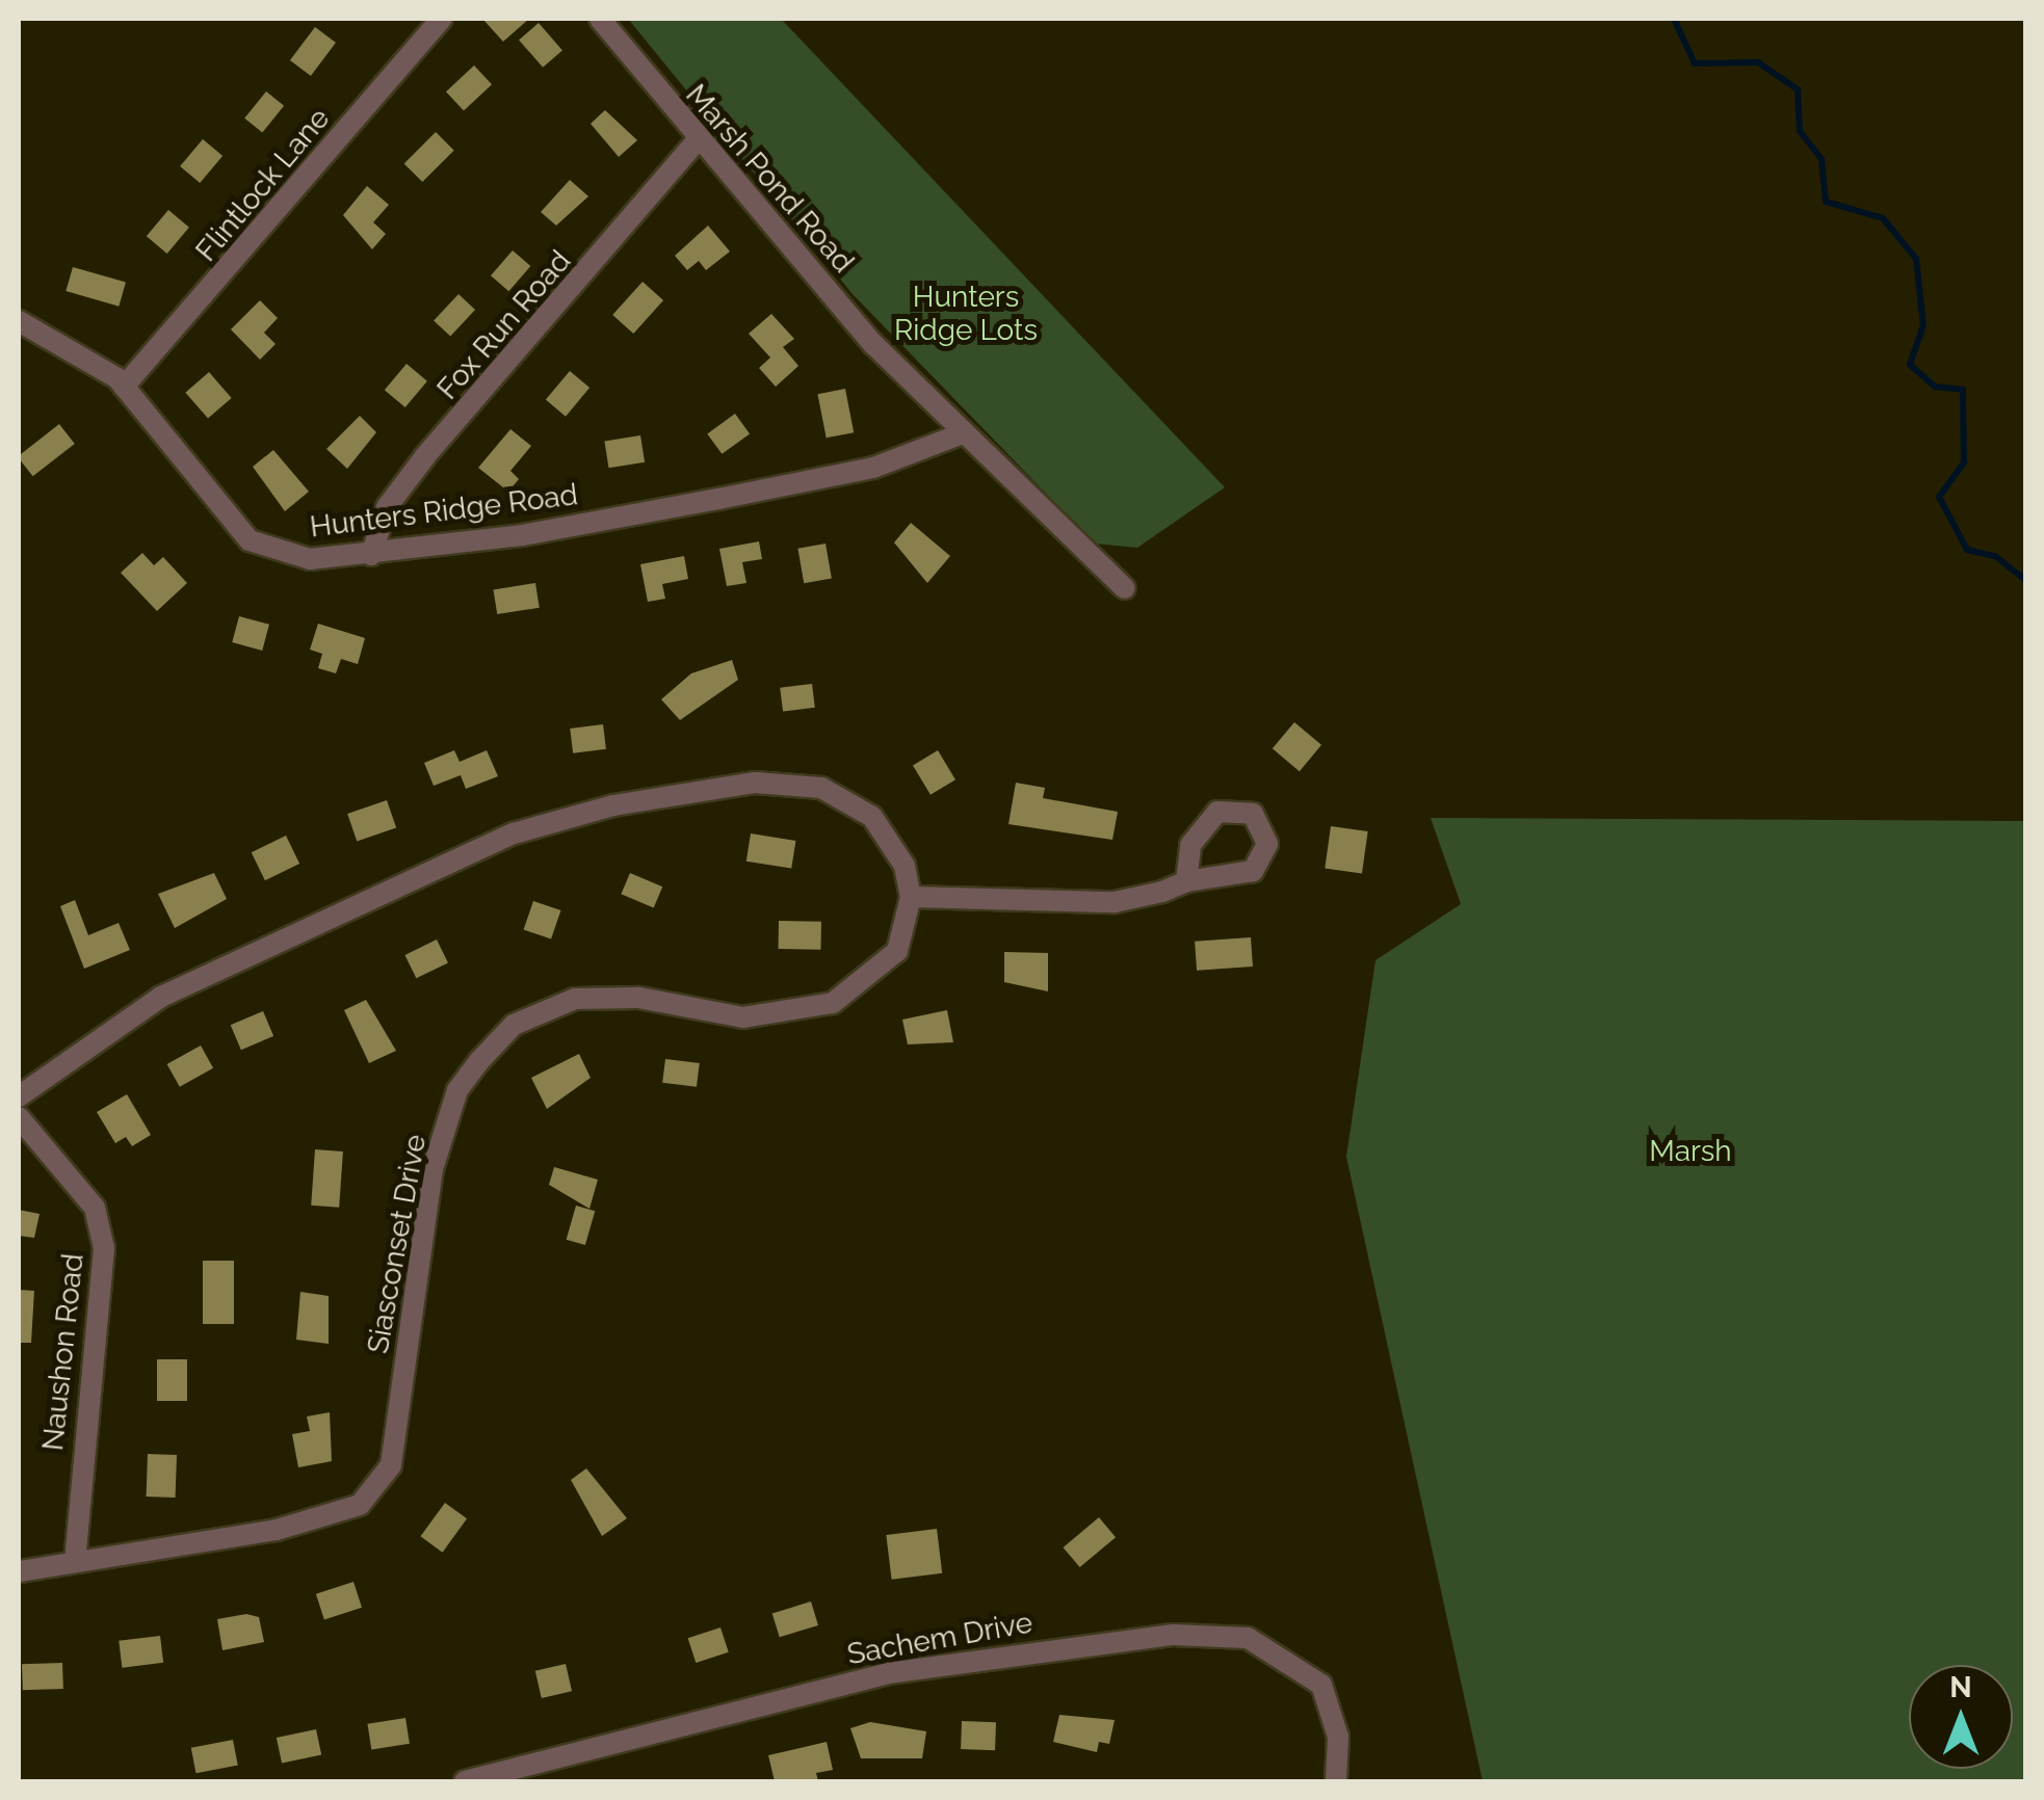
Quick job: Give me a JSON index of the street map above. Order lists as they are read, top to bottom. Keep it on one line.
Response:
{"streets":{"street":["Marsh Pond Road","Flintlock Lane","Fox Run Road","Hunters Ridge Road","Siasconset Drive","Naushon Road","Sachem Drive"]},"crossings":[["Marsh Pond Road","Fox Run Road"],["Marsh Pond Road","Hunters Ridge Road"],["Flintlock Lane","Hunters Ridge Road"],["Fox Run Road","Hunters Ridge Road"],["Siasconset Drive","Naushon Road"]],"parks":["Hunters Ridge Lots","Marsh"],"north":"top"}
